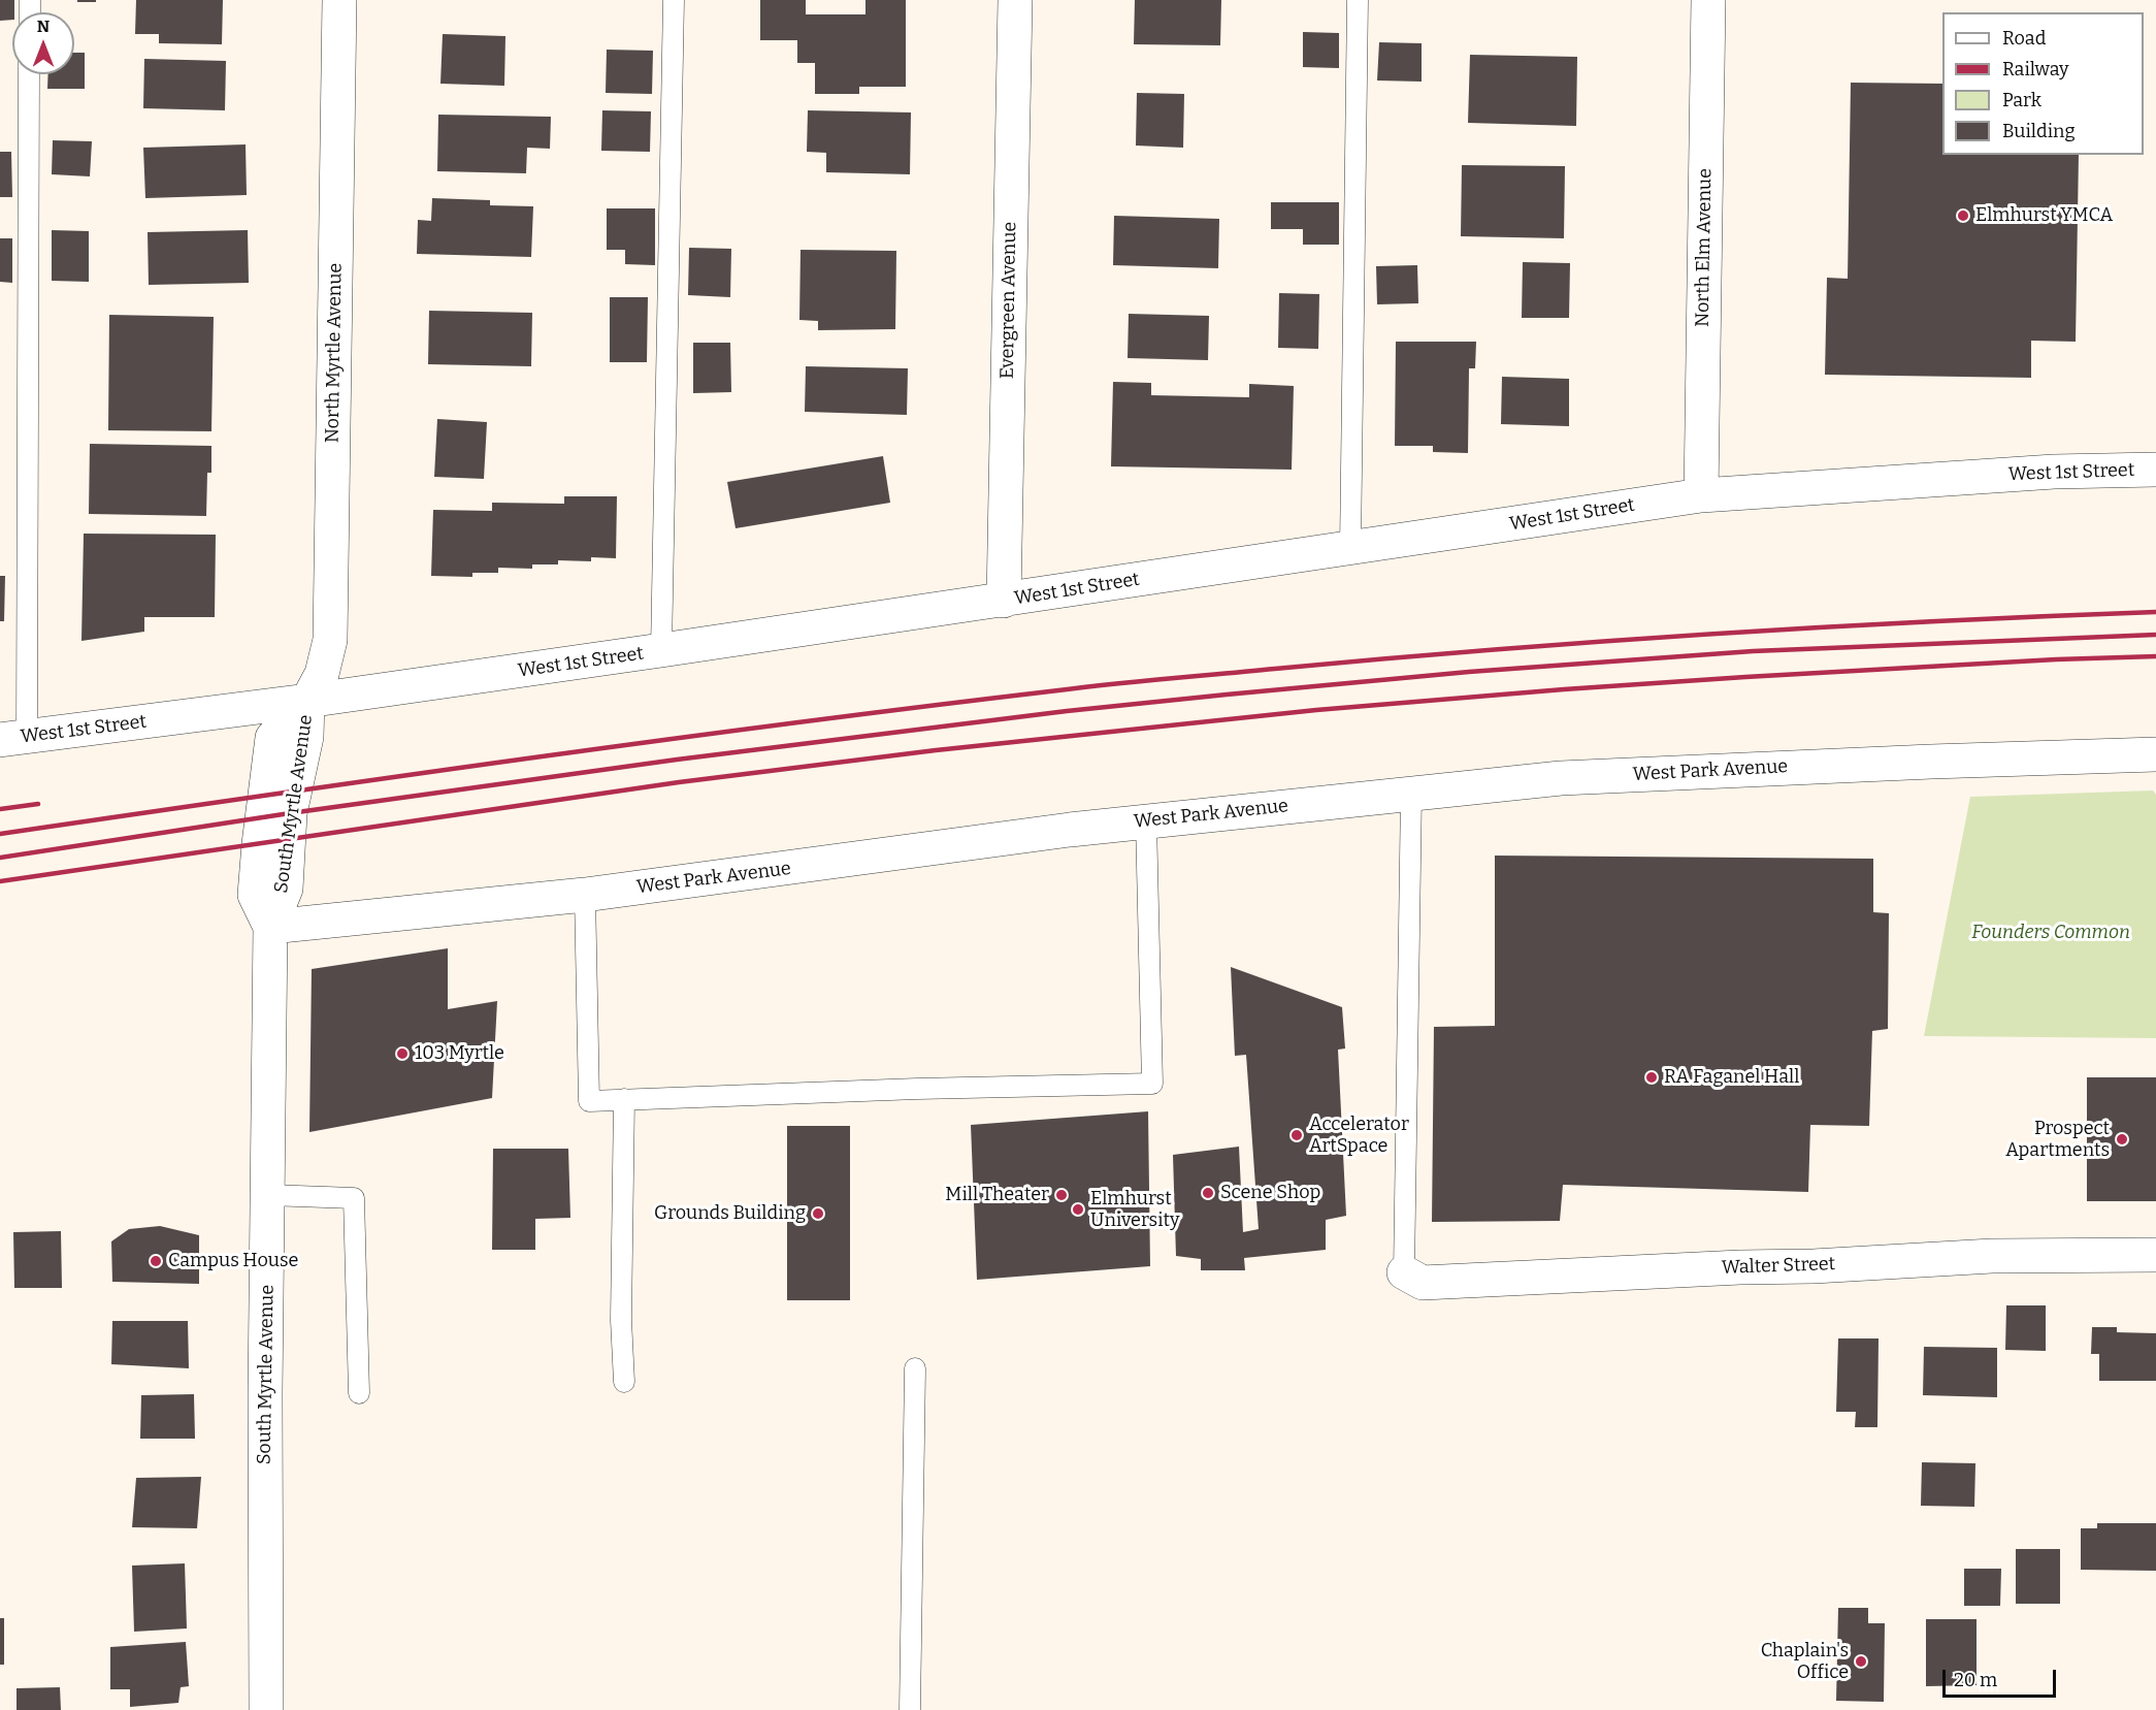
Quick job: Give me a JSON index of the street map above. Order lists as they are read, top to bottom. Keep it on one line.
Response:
{"streets":{"street":["North Elm Avenue","Evergreen Avenue","North Myrtle Avenue","West 1st Street","West Park Avenue","South Myrtle Avenue","Walter Street"]},"crossings":[["North Elm Avenue","West 1st Street"],["Evergreen Avenue","West 1st Street"],["North Myrtle Avenue","West 1st Street"],["North Myrtle Avenue","South Myrtle Avenue"],["West 1st Street","South Myrtle Avenue"],["West Park Avenue","South Myrtle Avenue"]],"parks":["Founders Common"],"places":["Elmhurst YMCA","103 Myrtle","RA Faganel Hall","Accelerator ArtSpace","Prospect Apartments","Scene Shop","Mill Theater","Elmhurst University","Grounds Building","Campus House","Chaplain's Office"],"legend":["Road","Railway","Park","Building"],"scale_bar":"20 m","north":"top"}
